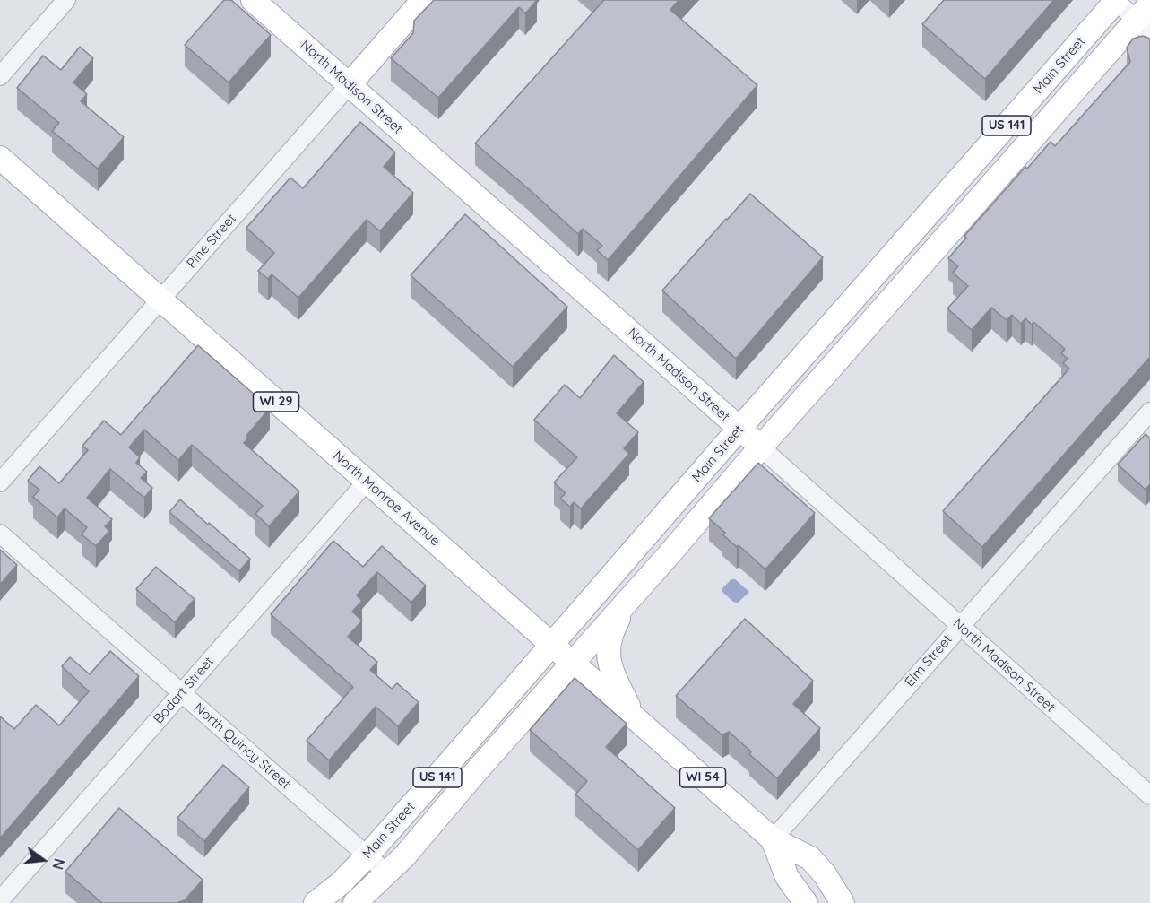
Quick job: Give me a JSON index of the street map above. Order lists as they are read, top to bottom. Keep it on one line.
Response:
{"streets":{"main road":["Main Street","North Madison Street","US 141","Pine Street","WI 29","North Monroe Avenue","WI 54"],"street":["Elm Street","Bodart Street","North Quincy Street"]},"crossings":[["Main Street","North Madison Street"],["Main Street","North Monroe Avenue"],["Main Street","North Quincy Street"],["North Madison Street","Pine Street"],["North Madison Street","Elm Street"],["Pine Street","North Monroe Avenue"],["North Monroe Avenue","Elm Street"],["North Monroe Avenue","Bodart Street"],["North Monroe Avenue","WI 54"],["Elm Street","WI 54"],["Bodart Street","North Quincy Street"]],"north":"right"}
